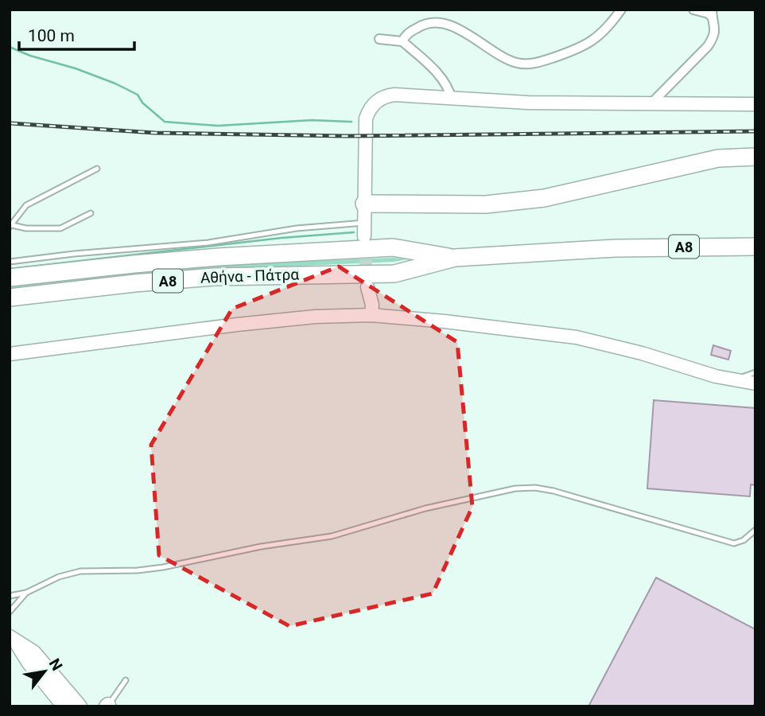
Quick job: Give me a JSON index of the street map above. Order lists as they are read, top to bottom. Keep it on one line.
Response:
{"streets":{"highway":["Α8","Αθήνα - Πάτρα"]},"scale_bar":"100 m","north":"top right"}
